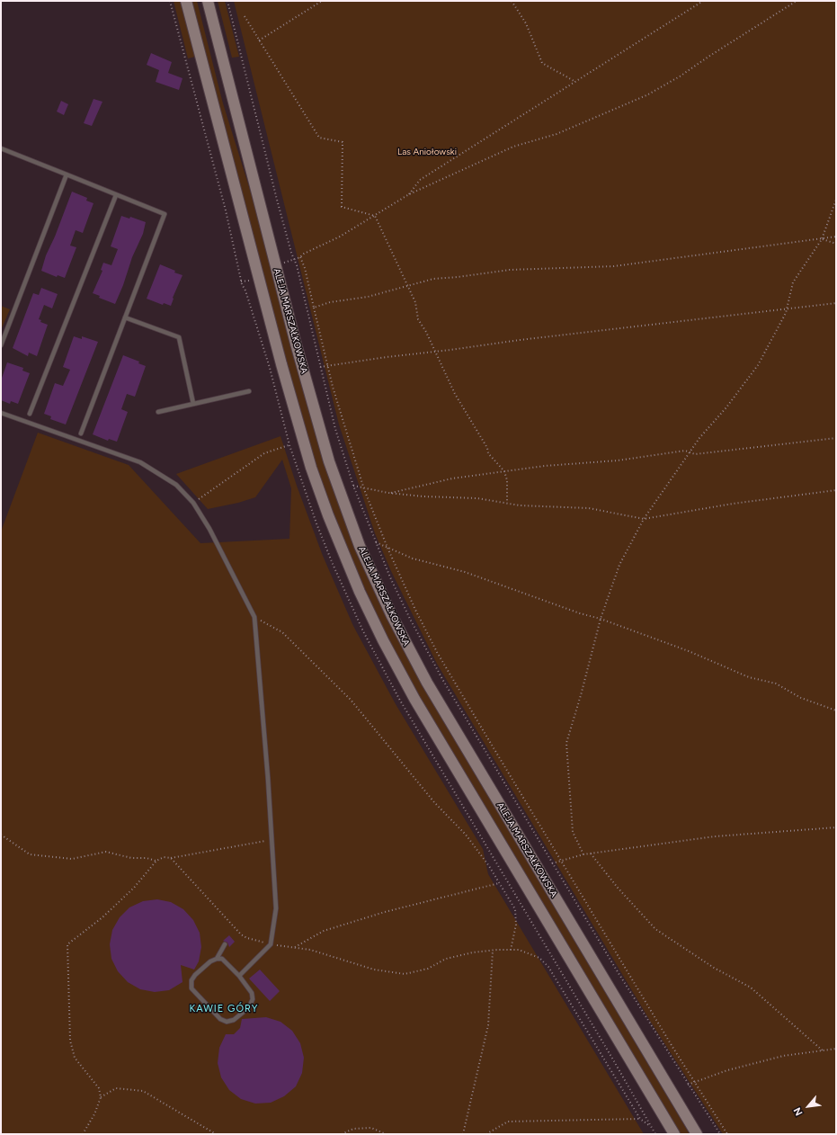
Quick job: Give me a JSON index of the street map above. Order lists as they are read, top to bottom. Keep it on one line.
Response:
{"streets":{"main road":["ALEJA MARSZAŁKOWSKA"]},"districts":["KAWIE GÓRY"],"parks":["Las Aniołowski"],"north":"bottom left"}
